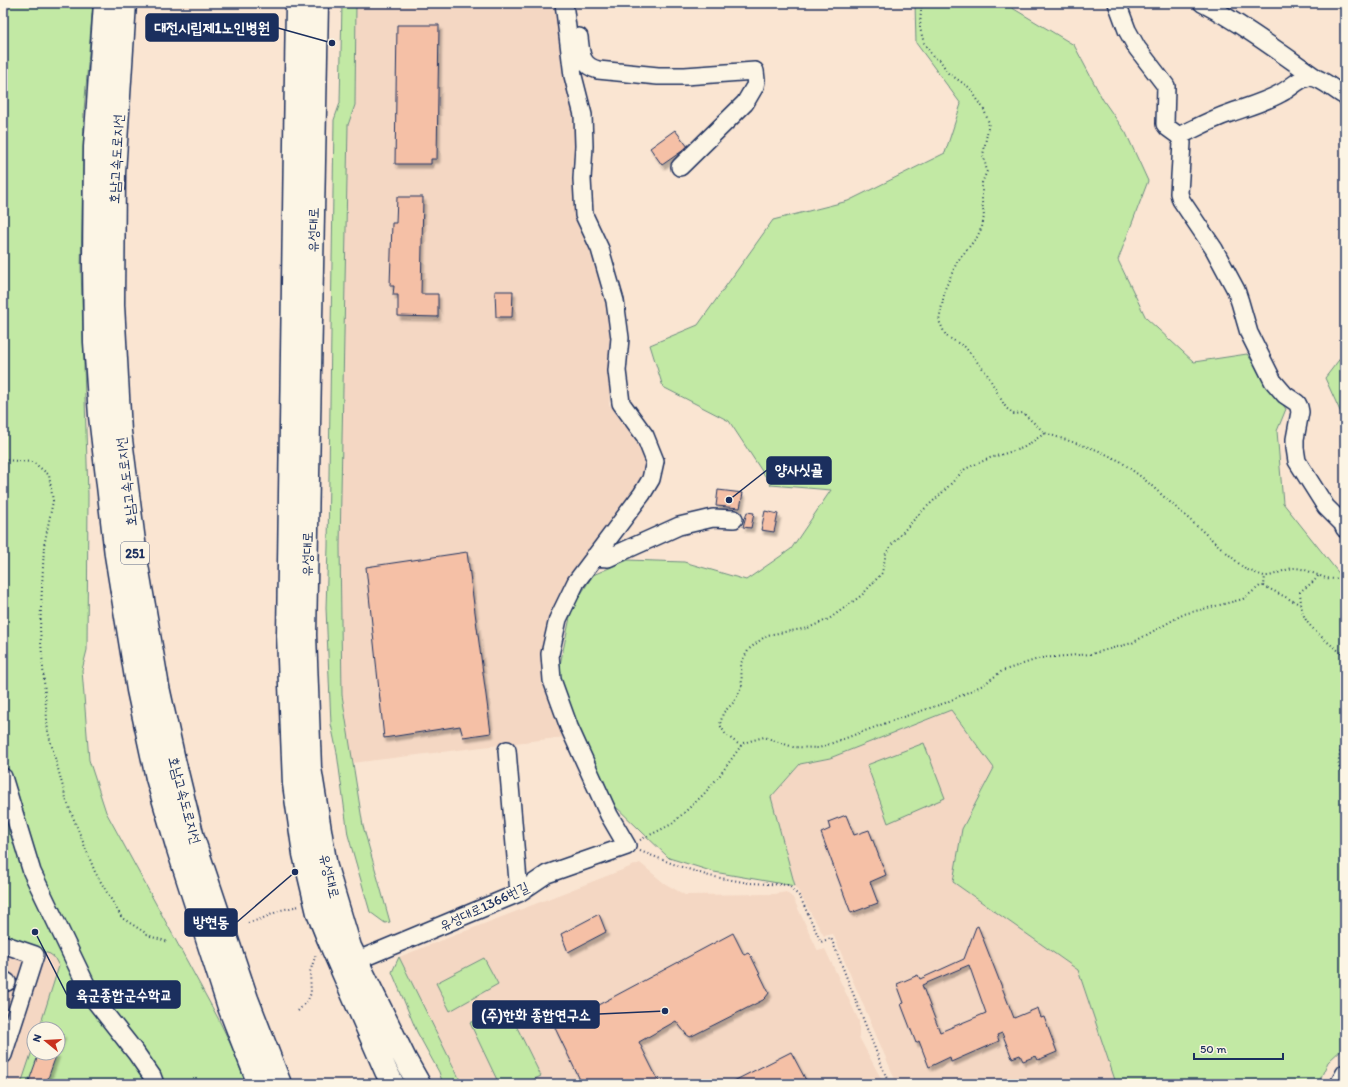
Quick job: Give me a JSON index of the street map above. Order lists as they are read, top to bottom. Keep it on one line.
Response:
{"streets":{"main road":["호남고속도로지선","유성대로","251"],"street":["유성대로1366번길"]},"crossings":[["유성대로","유성대로1366번길"]],"places":["대전시립제1노인병원","양사싯골","방현동","육군종합군수학교","(주)한화 종합연구소"],"scale_bar":"50 m","north":"left"}
